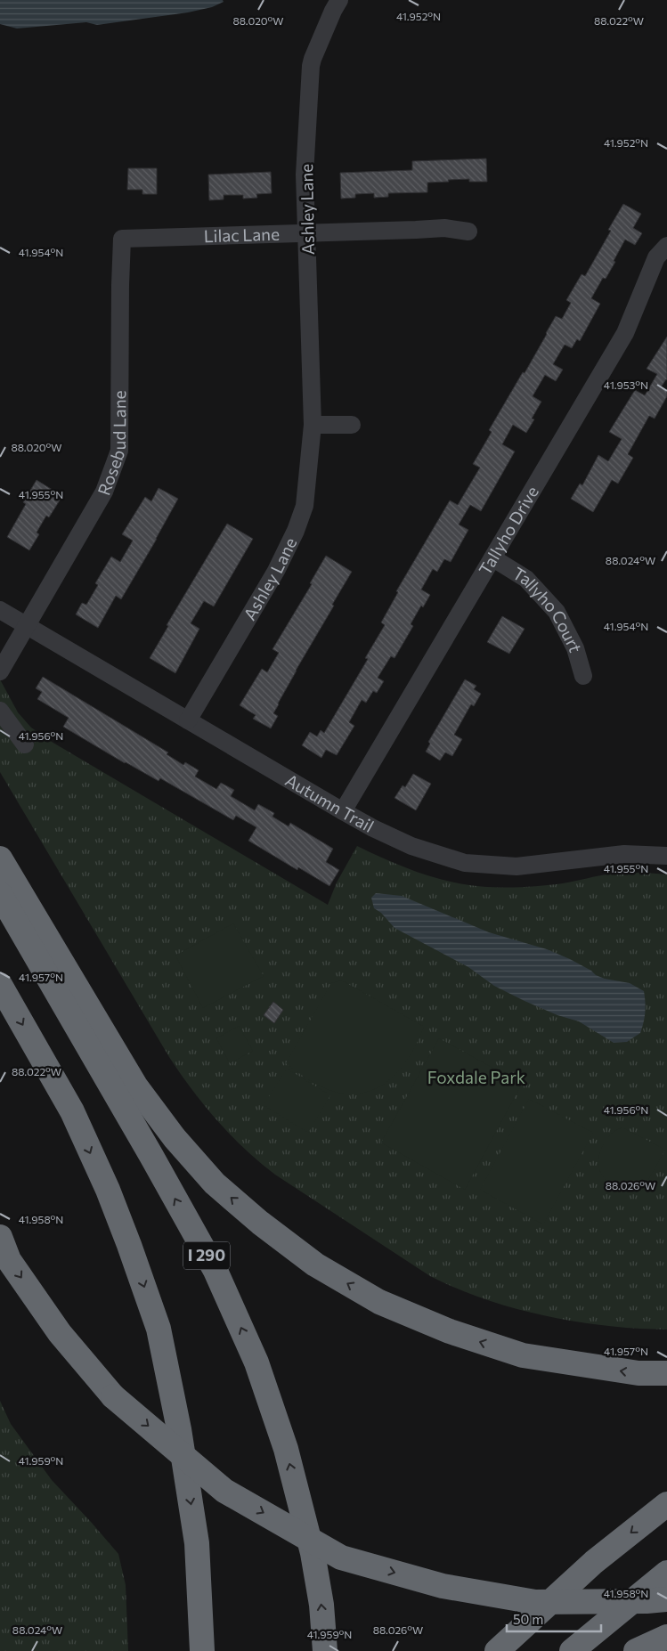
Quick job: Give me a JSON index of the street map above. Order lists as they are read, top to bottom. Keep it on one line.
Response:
{"streets":{"highway":["I 290"],"street":["Ashley Lane","Lilac Lane","Rosebud Lane","Tallyho Drive","Tallyho Court","Autumn Trail"]},"crossings":[["Ashley Lane","Lilac Lane"],["Ashley Lane","Autumn Trail"],["Lilac Lane","Rosebud Lane"],["Rosebud Lane","Autumn Trail"],["Tallyho Drive","Tallyho Court"],["Tallyho Drive","Autumn Trail"]],"parks":["Foxdale Park"],"scale_bar":"50 m","coordinates":["41.952°N","88.020°W","88.022°W","41.954°N","41.953°N","41.955°N","88.024°W","41.956°N","41.957°N","88.026°W","41.958°N","41.959°N"]}
